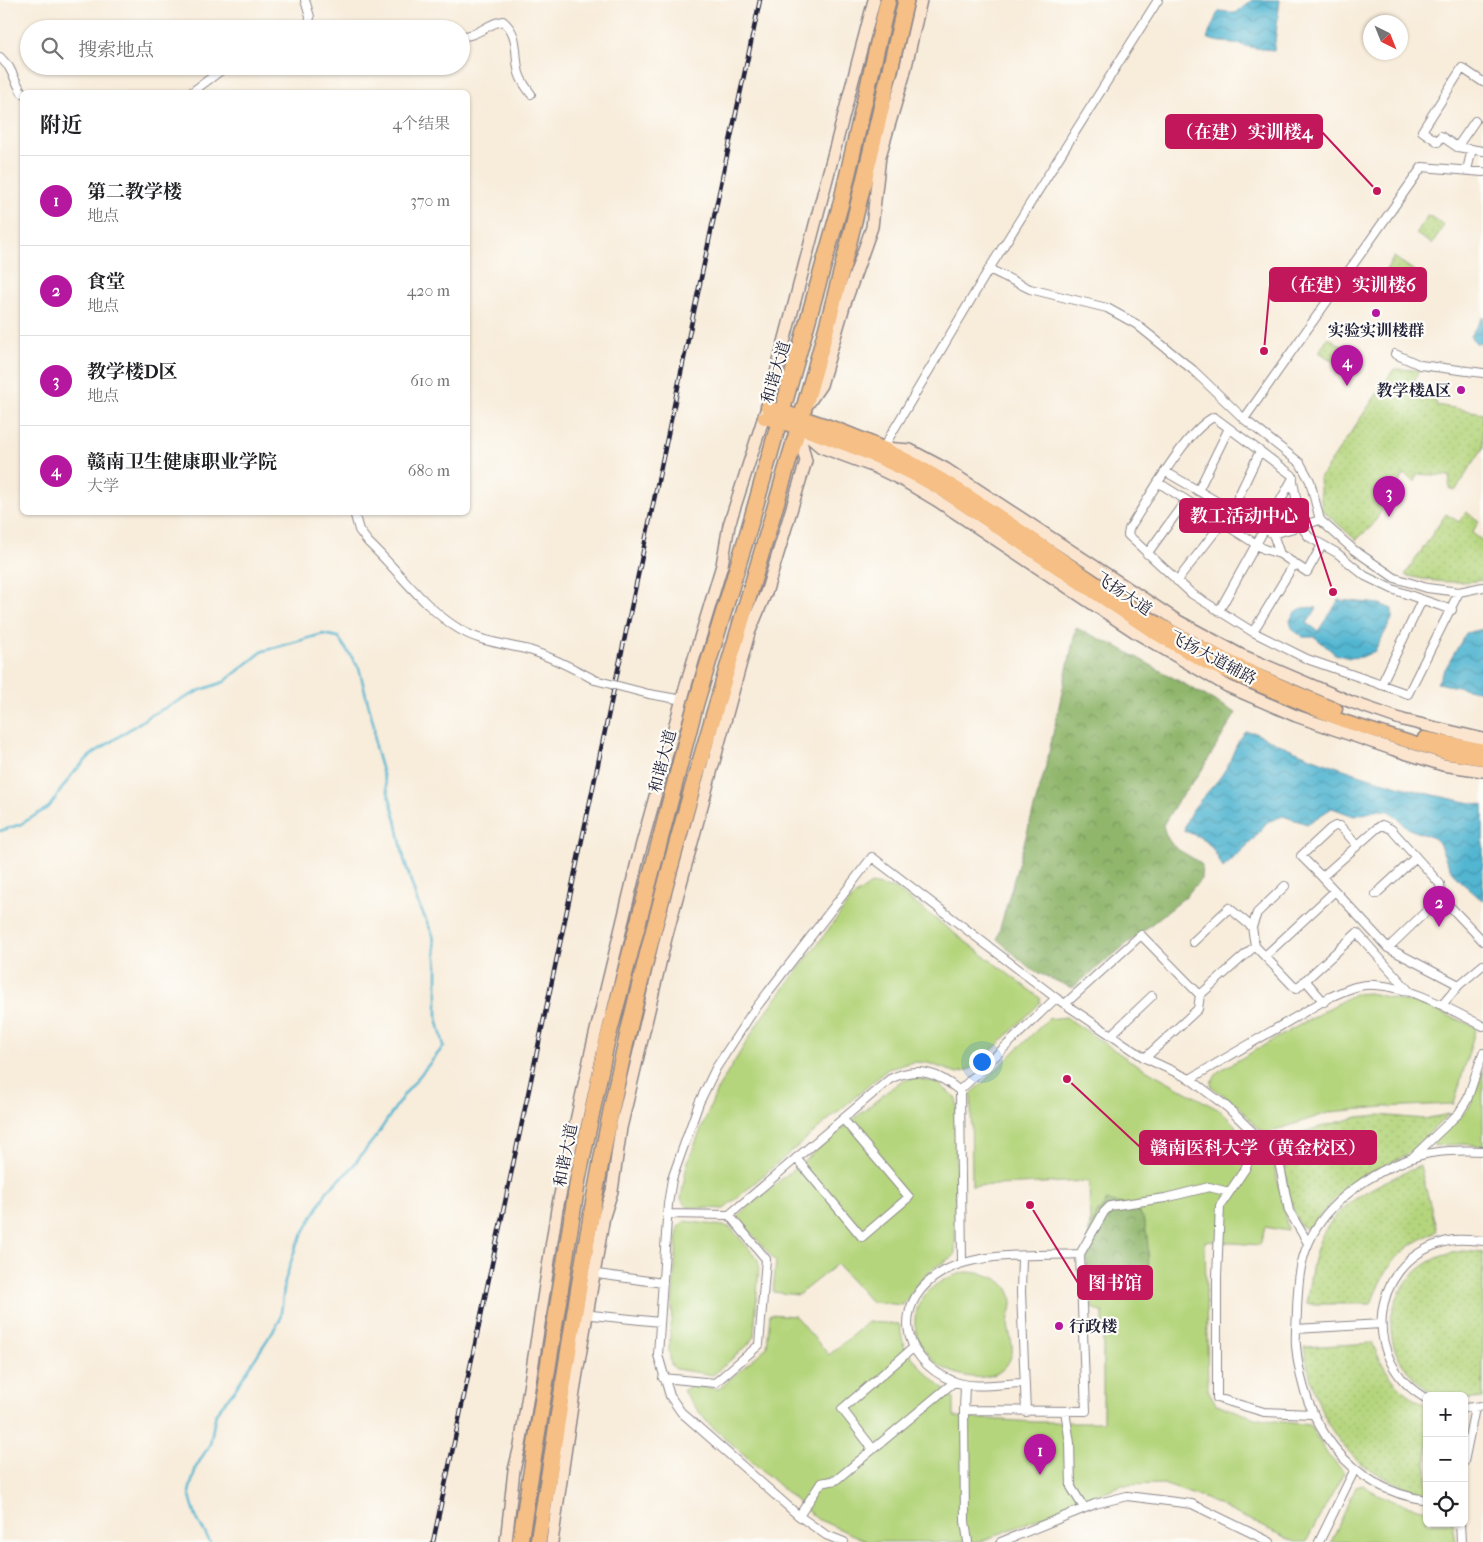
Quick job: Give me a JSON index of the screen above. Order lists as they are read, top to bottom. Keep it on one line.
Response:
{"streets":{"highway":["和谐大道"],"main road":["飞扬大道"],"street":["飞扬大道辅路"]},"crossings":[["和谐大道","飞扬大道"],["飞扬大道","飞扬大道辅路"]],"places":["（在建）实训楼4","实验实训楼群","（在建）实训楼6","教学楼A区","教工活动中心","赣南医科大学（黄金校区）","图书馆","行政楼"],"north":"bottom right","page":{"search":"搜索地点","heading":["附近","4个结果"],"list":[{"mark":"1","name":"第二教学楼","note":"地点","value":"370 m"},{"mark":"2","name":"食堂","note":"地点","value":"420 m"},{"mark":"3","name":"教学楼D区","note":"地点","value":"610 m"},{"mark":"4","name":"赣南卫生健康职业学院","note":"大学","value":"680 m"}],"pins":["4","3","2","1"],"map_buttons":["+","−"]}}
